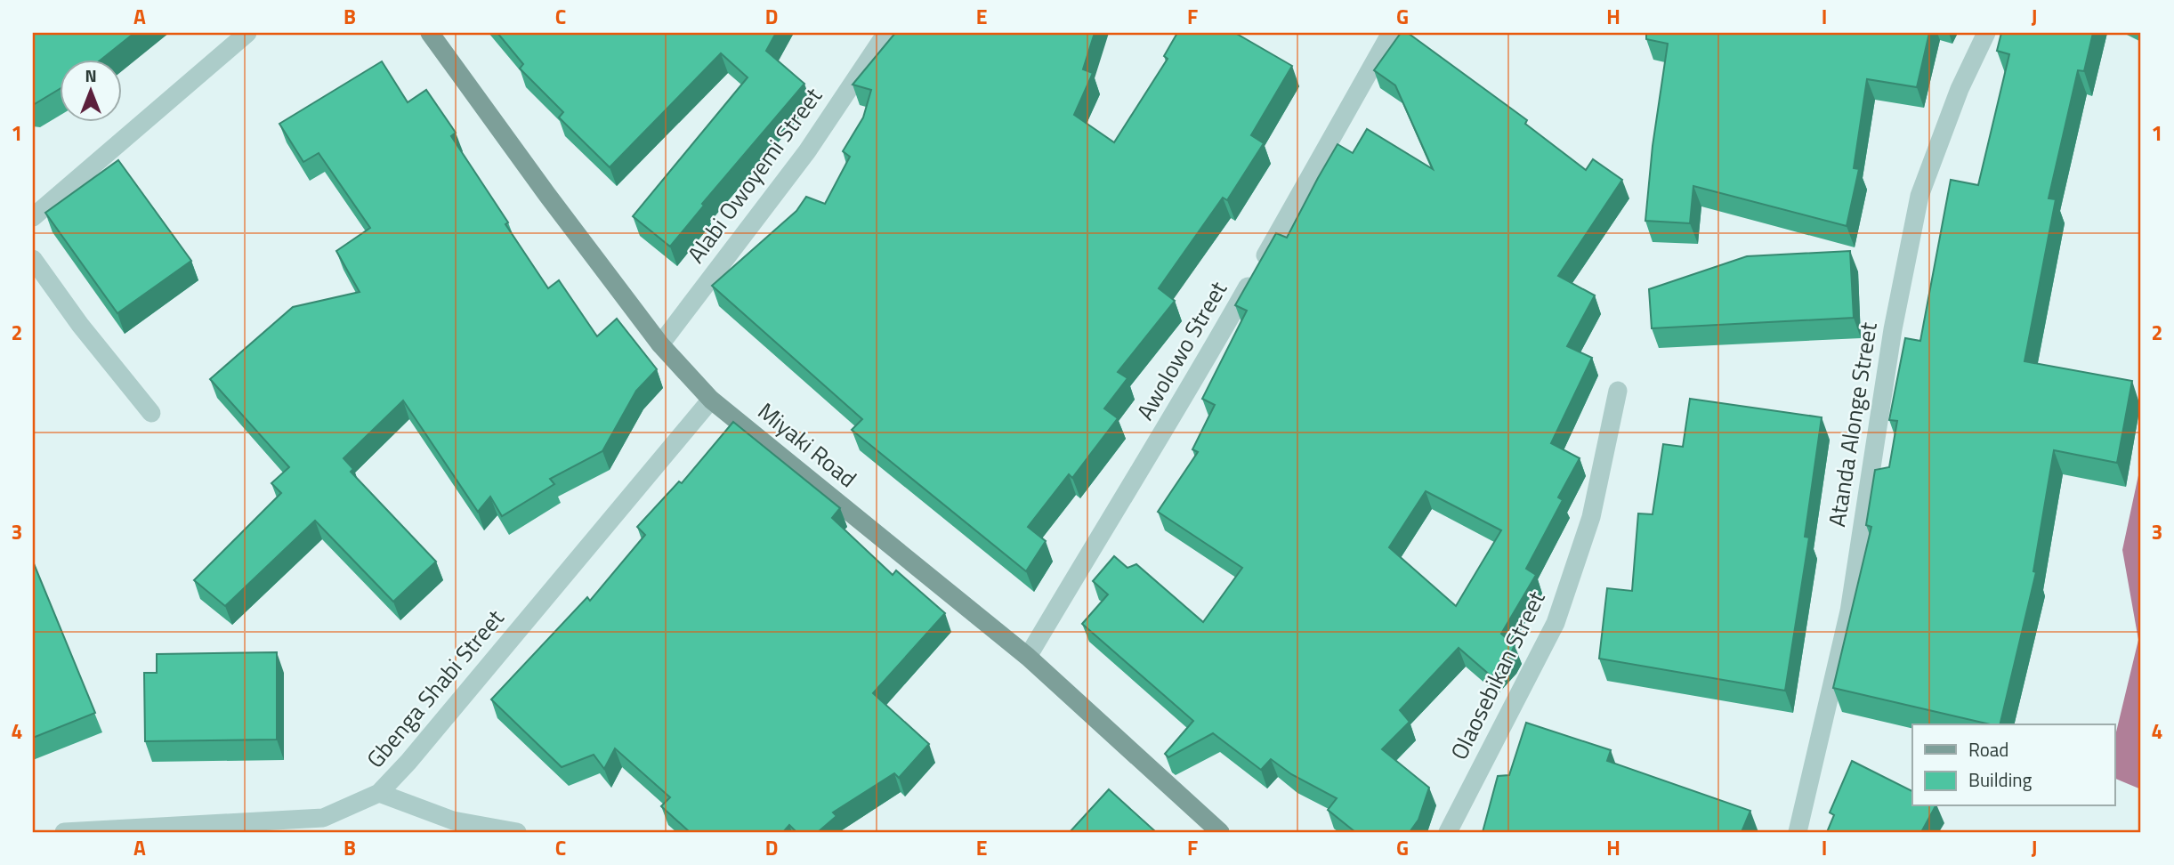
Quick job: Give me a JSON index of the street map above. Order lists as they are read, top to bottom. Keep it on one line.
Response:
{"streets":{"street":["Alabi Owoyemi Street","Awolowo Street","Atanda Alonge Street","Miyaki Road","Olaosebikan Street","Gbenga Shabi Street"]},"crossings":[["Alabi Owoyemi Street","Miyaki Road"],["Awolowo Street","Miyaki Road"],["Miyaki Road","Gbenga Shabi Street"]],"legend":["Road","Building"],"north":"top","grid":{"columns":["A","B","C","D","E","F","G","H","I","J"],"rows":["1","2","3","4"]}}
